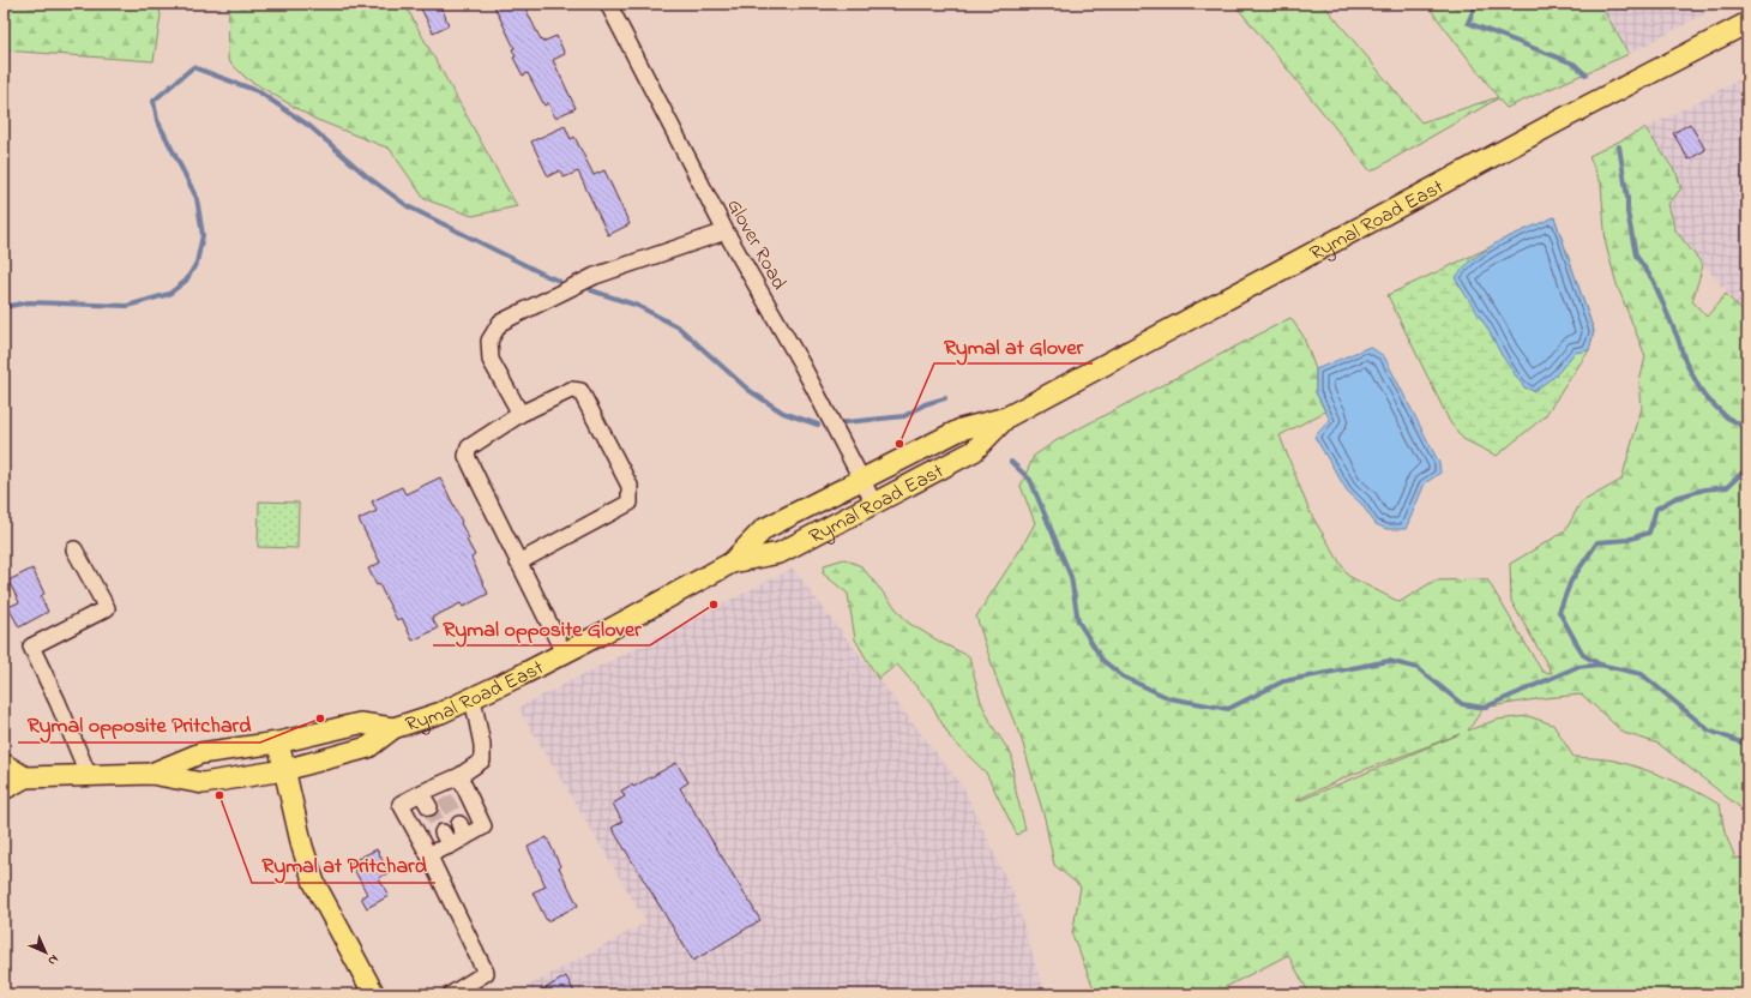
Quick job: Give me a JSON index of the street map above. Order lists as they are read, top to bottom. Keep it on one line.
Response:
{"streets":{"main road":["Rymal Road East"],"street":["Glover Road"]},"crossings":[["Rymal Road East","Glover Road"]],"places":["Rymal at Glover","Rymal opposite Glover","Rymal opposite Pritchard","Rymal at Pritchard"],"north":"bottom right"}
